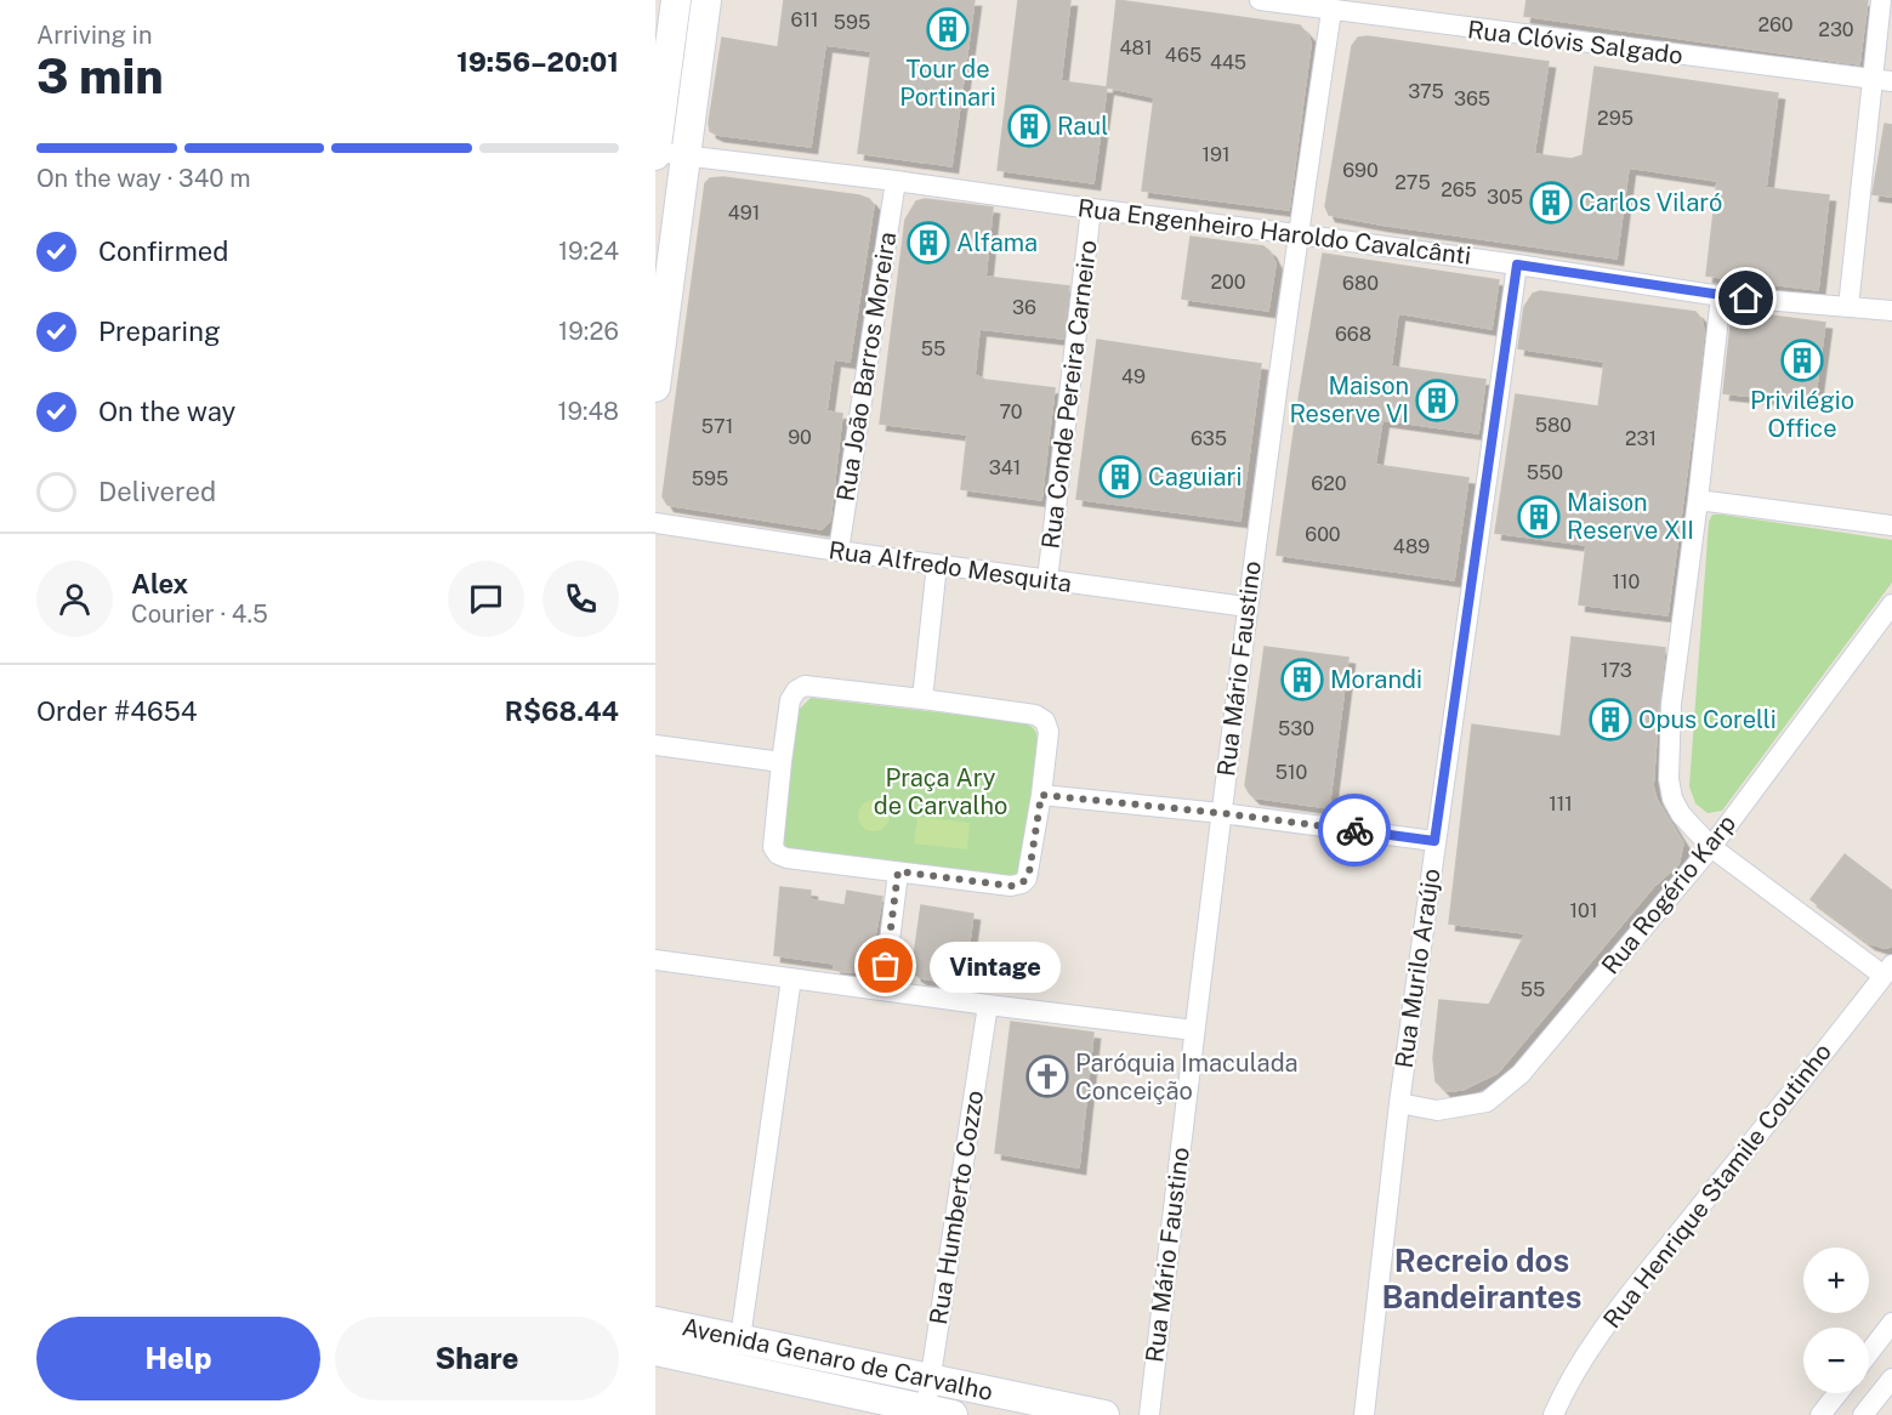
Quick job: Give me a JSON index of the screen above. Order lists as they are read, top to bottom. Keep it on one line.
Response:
{"streets":{"street":["Rua Clóvis Salgado","Rua Engenheiro Haroldo Cavalcânti","Rua João Barros Moreira","Rua Conde Pereira Carneiro","Rua Alfredo Mesquita","Rua Mário Faustino","Rua Rogério Karp","Rua Murilo Araújo","Rua Henrique Stamile Coutinho","Rua Humberto Cozzo","Avenida Genaro de Carvalho"]},"crossings":[["Rua Clóvis Salgado","Rua Mário Faustino"],["Rua Engenheiro Haroldo Cavalcânti","Rua João Barros Moreira"],["Rua Engenheiro Haroldo Cavalcânti","Rua Conde Pereira Carneiro"],["Rua Engenheiro Haroldo Cavalcânti","Rua Mário Faustino"],["Rua Engenheiro Haroldo Cavalcânti","Rua Murilo Araújo"],["Rua João Barros Moreira","Rua Alfredo Mesquita"],["Rua Conde Pereira Carneiro","Rua Alfredo Mesquita"],["Rua Alfredo Mesquita","Rua Mário Faustino"],["Rua Rogério Karp","Rua Murilo Araújo"],["Rua Humberto Cozzo","Avenida Genaro de Carvalho"]],"districts":["Recreio dos Bandeirantes"],"parks":["Praça Ary de Carvalho"],"places":{"building":["Tour de Portinari","Raul","Carlos Vilaró","Alfama","Privilégio Office","Maison Reserve VI","Caguiari","Maison Reserve XII","Morandi","Opus Corelli"],"other":["Vintage"],"church":["Paróquia Imaculada Conceição"]},"house_numbers":["611","595","260","230","481","465","445","375","365","295","191","690","275","265","305","491","200","680","36","668","55","49","70","580","571","90","635","231","341","550","595","620","600","489","110","173","530","510","111","101","55"],"page":{"heading":["3 min","Arriving in","19:56–20:01"],"panel":["Alex","Courier · 4.5","Order #4654","R$68.44"],"bar":"On the way · 340 m","list":[["Confirmed","19:24"],["Preparing","19:26"],["On the way","19:48"],"Delivered"],"bubble":"Vintage","map_buttons":["+","−"],"buttons":["Help","Share"]}}
